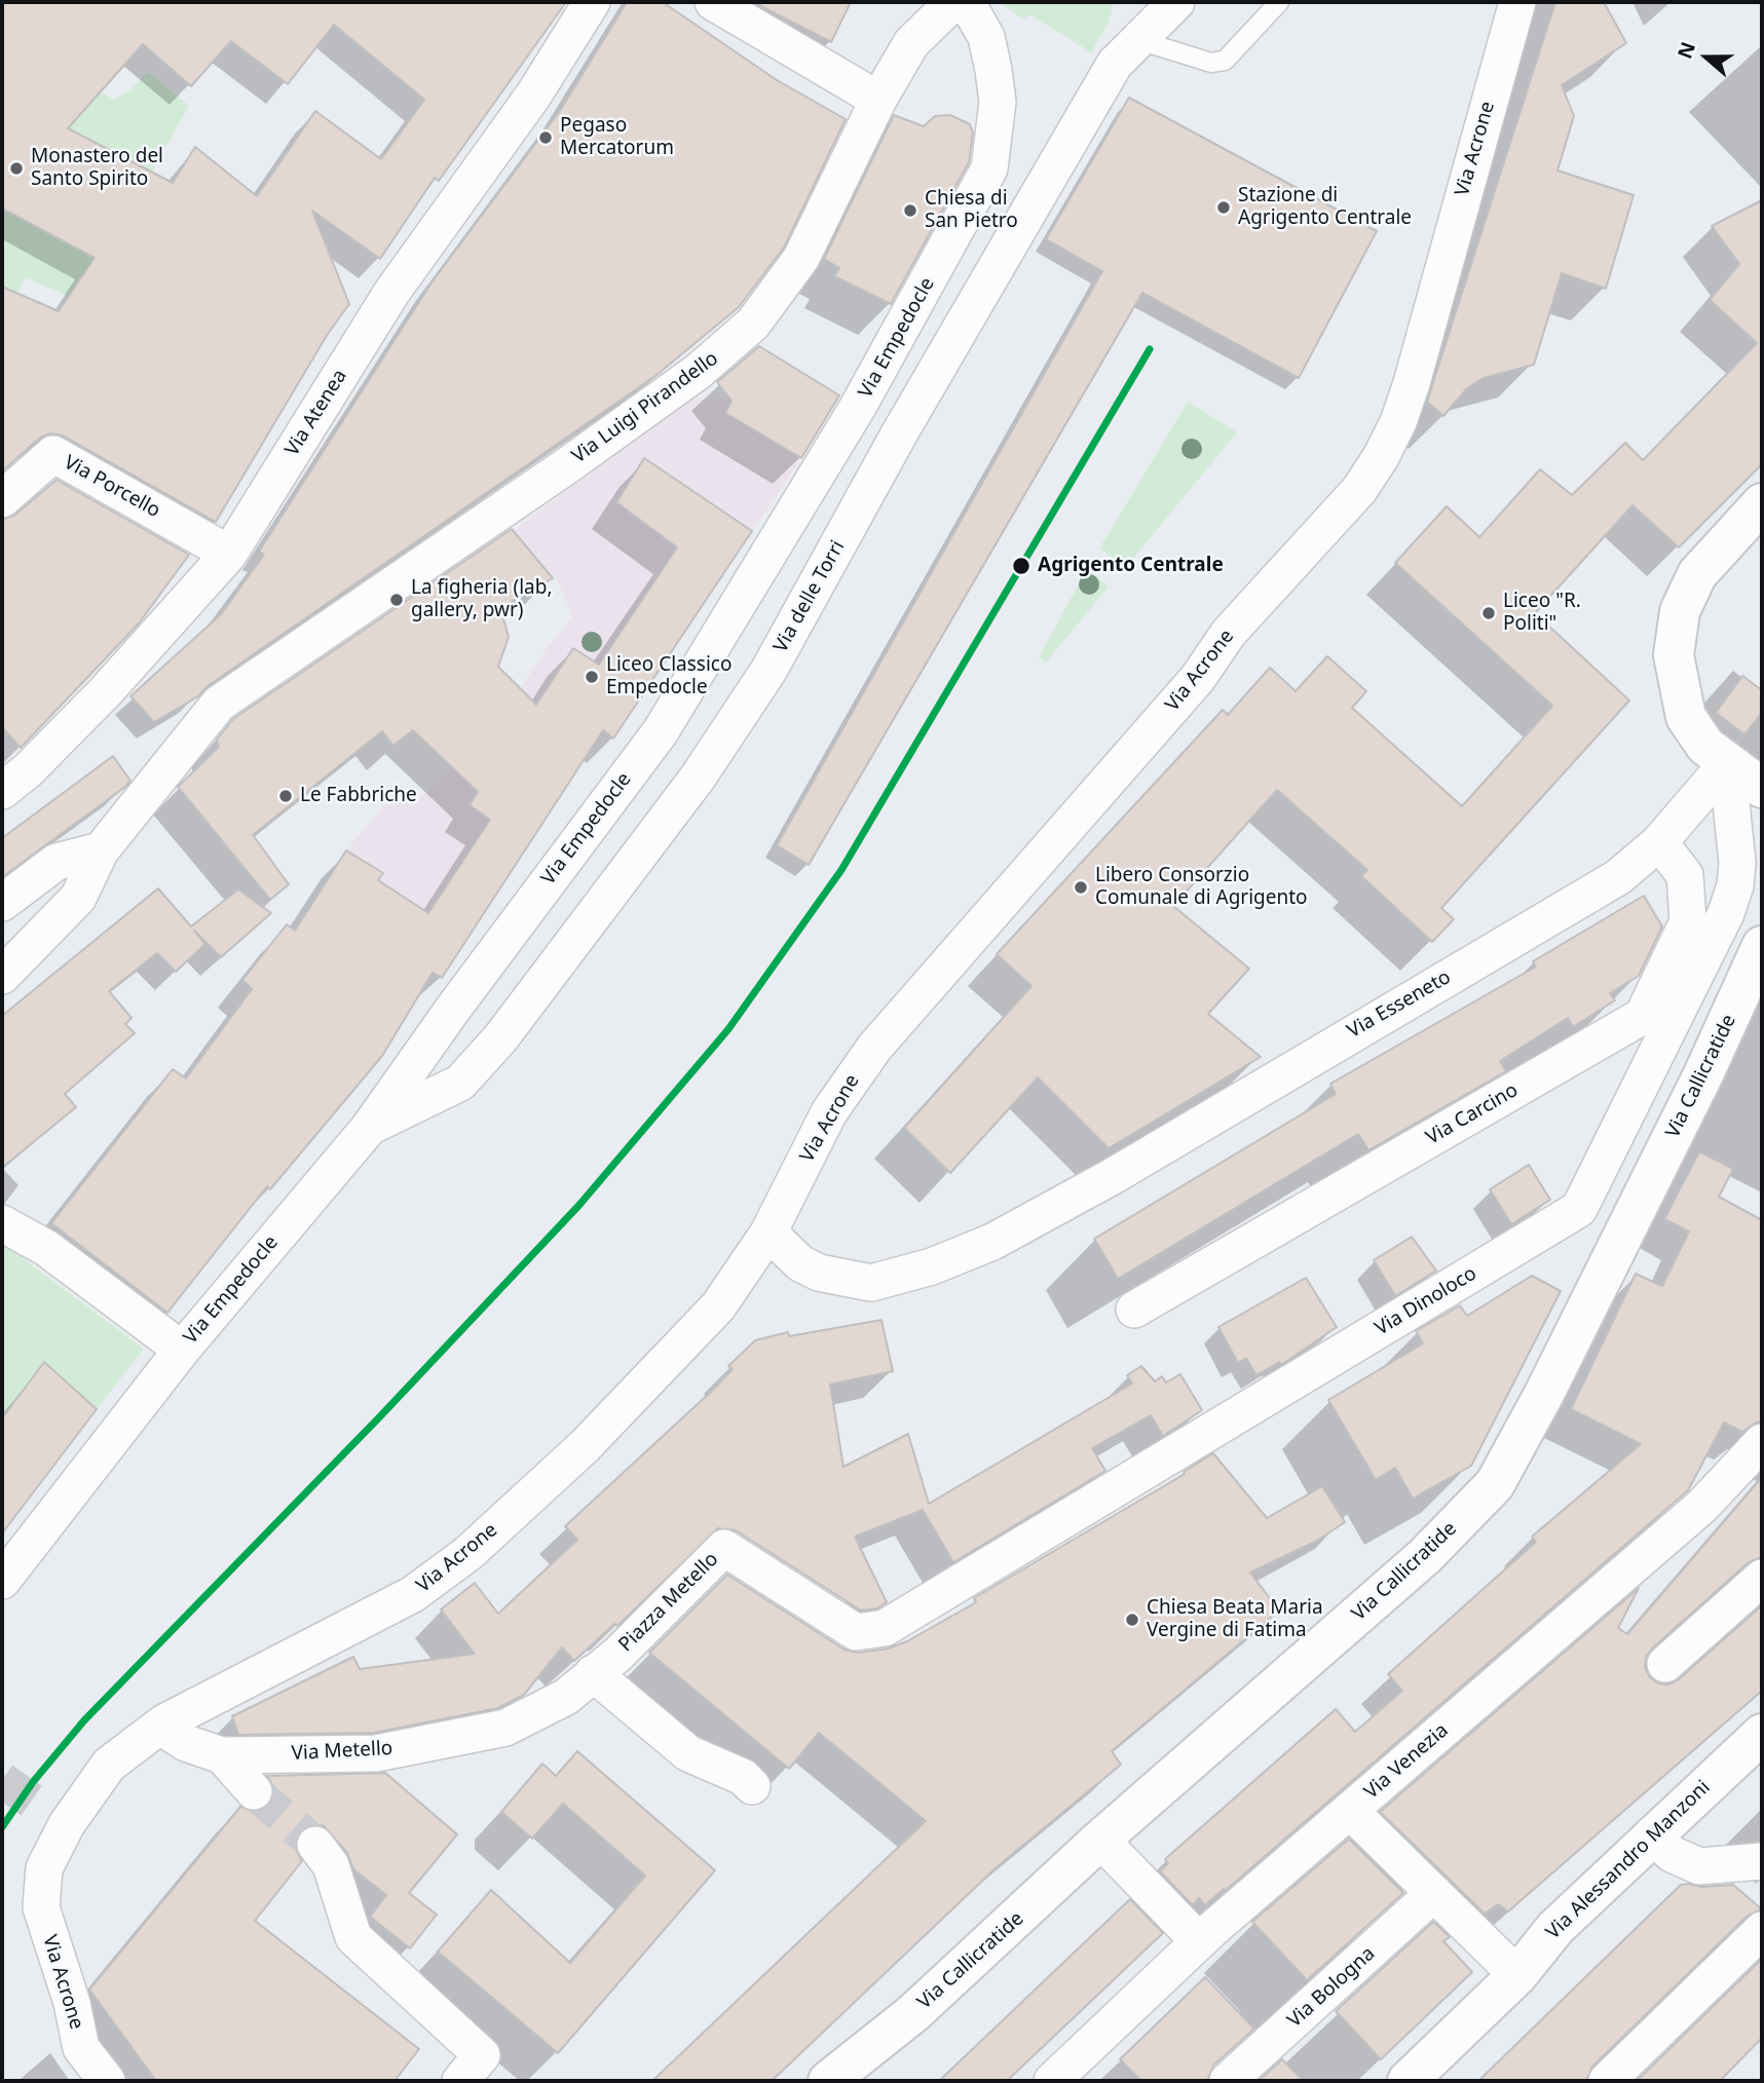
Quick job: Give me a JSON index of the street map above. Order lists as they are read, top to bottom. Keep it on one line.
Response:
{"streets":{"street":["Via Acrone","Via Empedocle","Via Luigi Pirandello","Via Atenea","Via Porcello","Via delle Torri","Via Esseneto","Via Callicratide","Via Carcino","Via Dinoloco","Piazza Metello","Via Metello","Via Venezia","Via Alessandro Manzoni","Via Bologna"]},"crossings":[["Via Acrone","Via Esseneto"],["Via Acrone","Via Metello"],["Via Empedocle","Via delle Torri"],["Via Atenea","Via Porcello"],["Via Esseneto","Via Carcino"],["Via Esseneto","Via Dinoloco"],["Via Dinoloco","Piazza Metello"],["Piazza Metello","Via Metello"]],"places":["Pegaso Mercatorum","Monastero del Santo Spirito","Stazione di Agrigento Centrale","Chiesa di San Pietro","Agrigento Centrale","La figheria (lab, gallery, pwr)","Liceo \"R. Politi\"","Liceo Classico Empedocle","Le Fabbriche","Libero Consorzio Comunale di Agrigento","Chiesa Beata Maria Vergine di Fatima"],"north":"left"}
